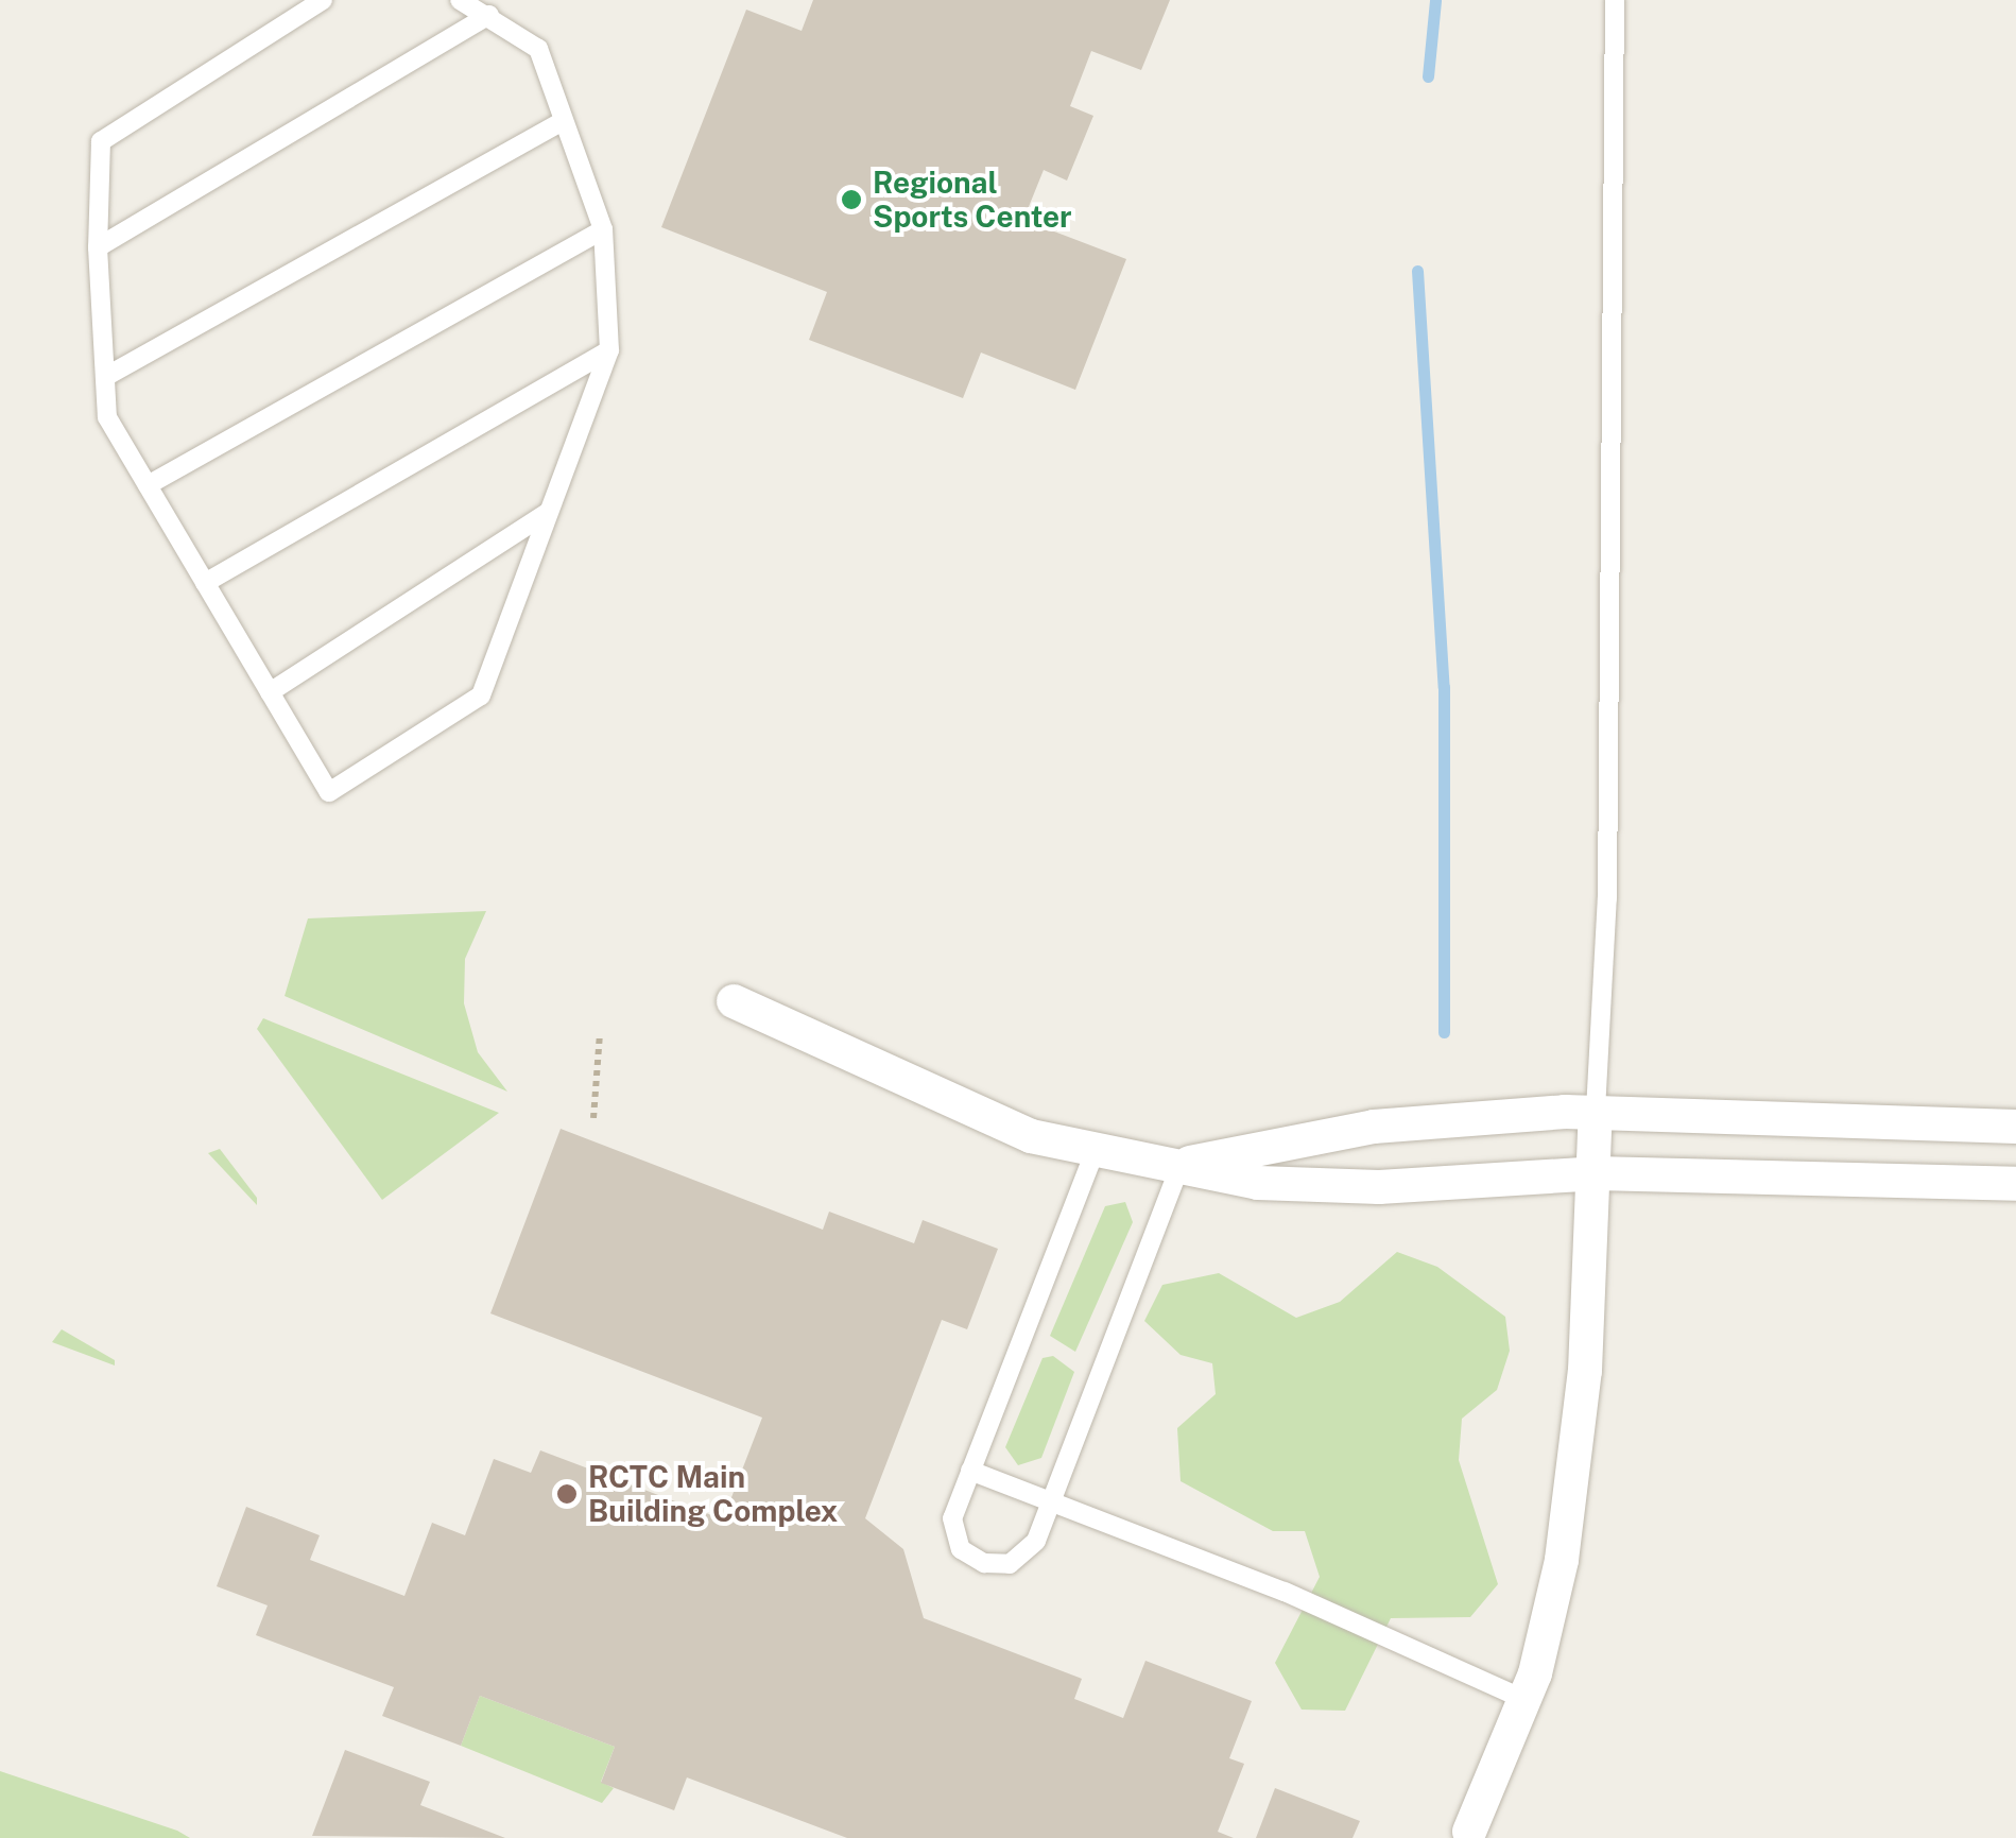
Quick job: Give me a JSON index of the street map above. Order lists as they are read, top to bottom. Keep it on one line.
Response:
{"places":["Regional Sports Center","RCTC Main Building Complex"]}
